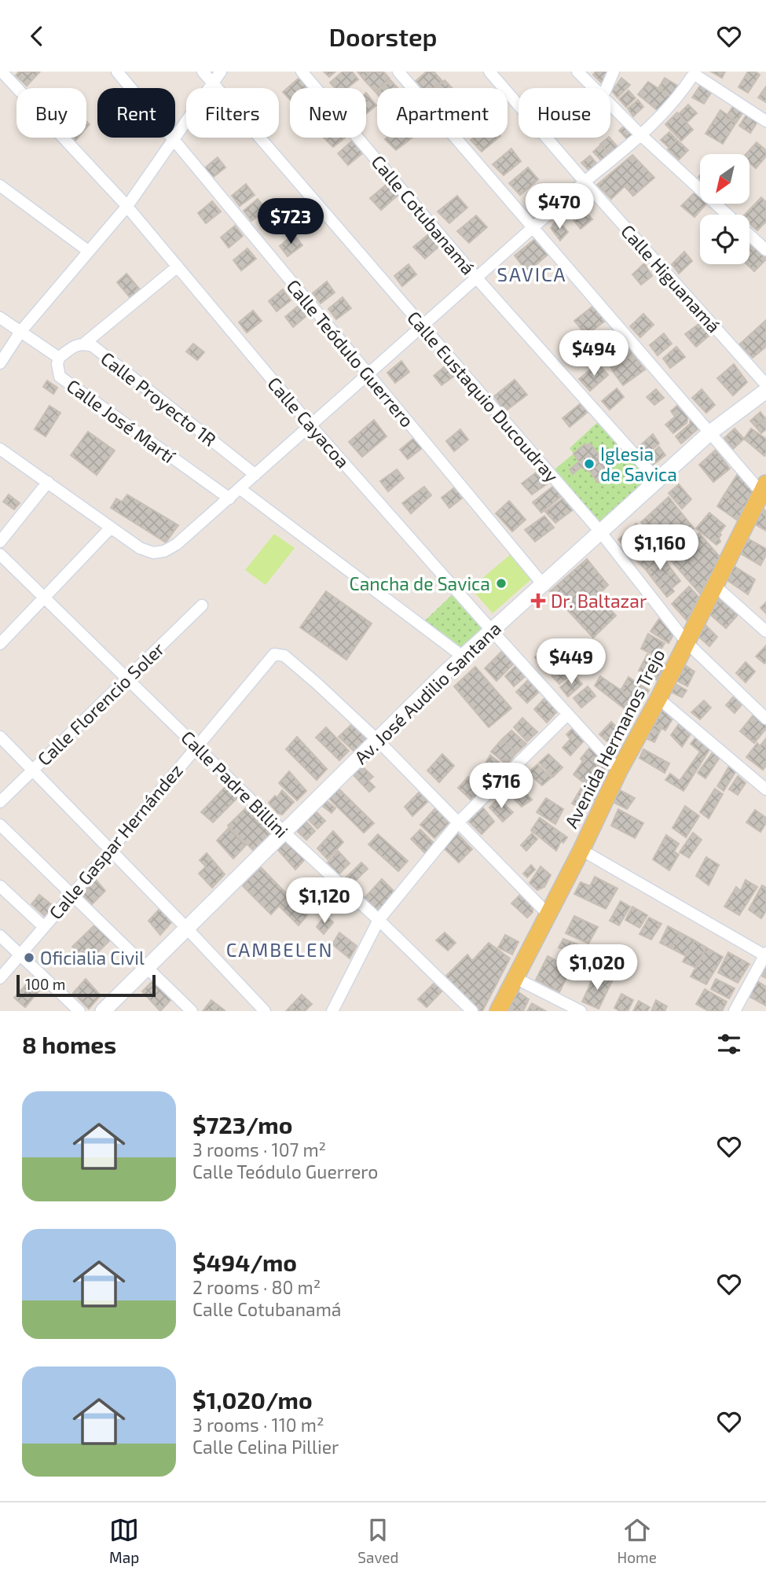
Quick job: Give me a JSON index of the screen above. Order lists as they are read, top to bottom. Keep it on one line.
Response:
{"streets":{"main road":["Av. José Audilio Santana","Avenida Hermanos Trejo"],"street":["Calle Cotubanamá","Calle Higuanamá","Calle Teódulo Guerrero","Calle Eustaquio Ducoudray","Calle Proyecto 1R","Calle José Martí","Calle Cayacoa","Calle Florencio Soler","Calle Padre Billini","Calle Gaspar Hernández"]},"crossings":[["Calle Cotubanamá","Av. José Audilio Santana"],["Calle Teódulo Guerrero","Av. José Audilio Santana"],["Calle Eustaquio Ducoudray","Av. José Audilio Santana"],["Calle Eustaquio Ducoudray","Avenida Hermanos Trejo"],["Calle Proyecto 1R","Calle José Martí"],["Calle Cayacoa","Av. José Audilio Santana"],["Calle Cayacoa","Avenida Hermanos Trejo"],["Av. José Audilio Santana","Calle Padre Billini"],["Av. José Audilio Santana","Calle Gaspar Hernández"],["Calle Florencio Soler","Calle Padre Billini"],["Calle Padre Billini","Calle Gaspar Hernández"]],"districts":["SAVICA","CAMBELEN"],"places":{"other":["Iglesia de Savica","Cancha de Savica","Oficialia Civil"],"health":["Dr. Baltazar"]},"scale_bar":"100 m","north":"bottom left","page":{"header":"Doorstep","chip":["Buy","Rent","Filters","New","Apartment","House"],"price":["$470","$723","$494","$1,160","$449","$716","$1,120","$1,020"],"scale":"100 m","heading":"8 homes","list":[{"name":"$723/mo","note":"3 rooms · 107 m² · Calle Teódulo Guerrero"},{"name":"$494/mo","note":"2 rooms · 80 m² · Calle Cotubanamá"},{"name":"$1,020/mo","note":"3 rooms · 110 m² · Calle Celina Pillier"}],"tabs":["Map","Saved","Home"]}}
